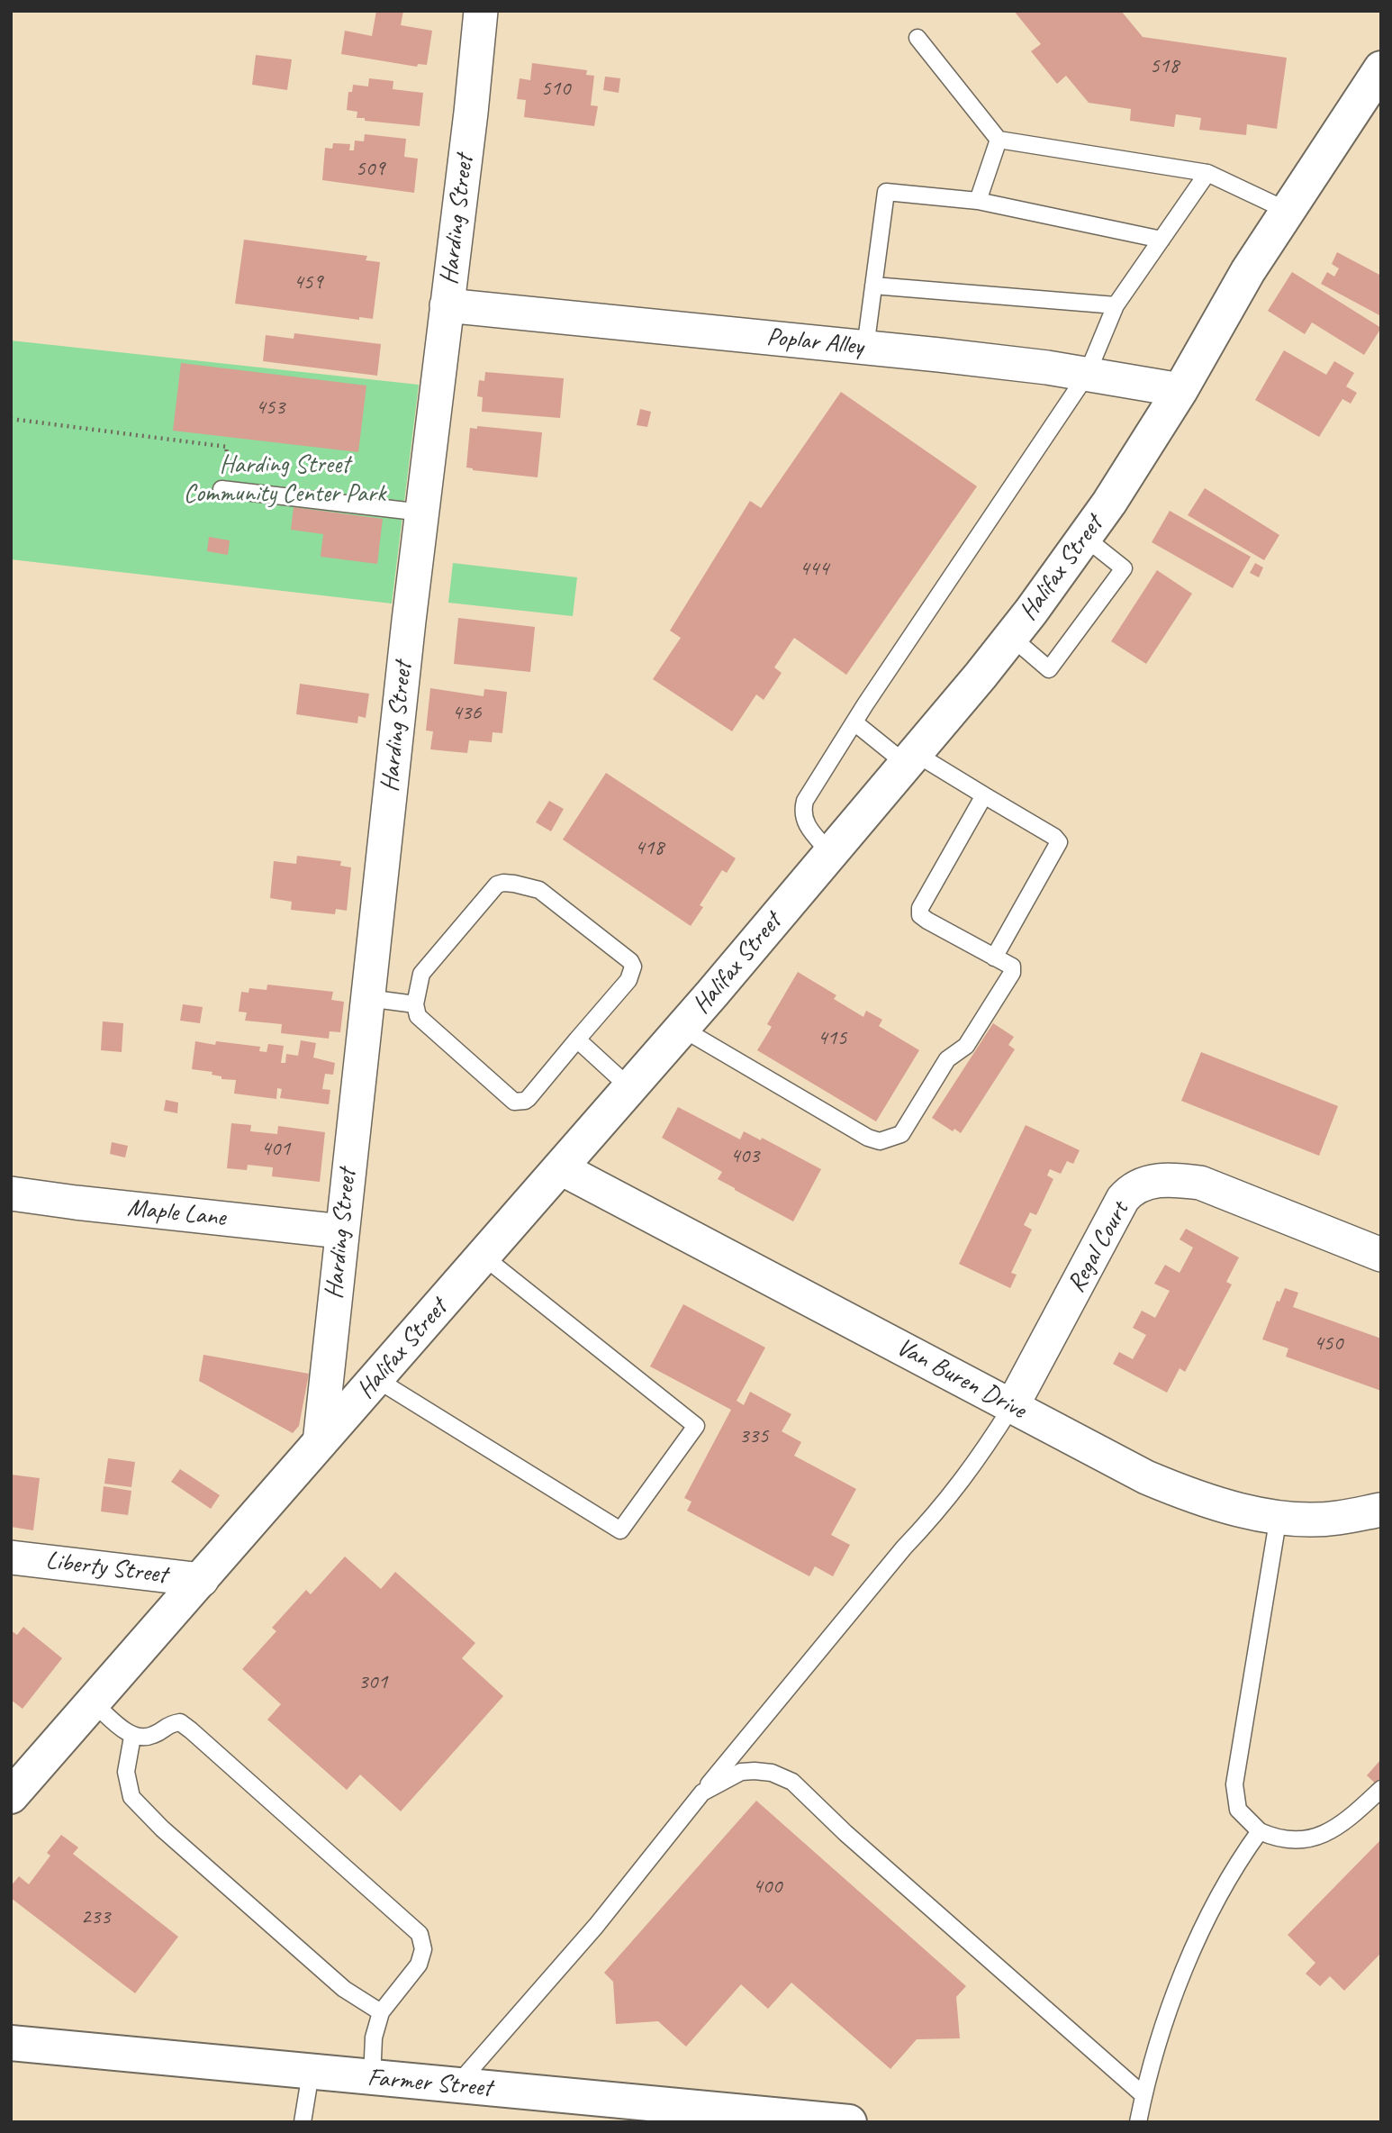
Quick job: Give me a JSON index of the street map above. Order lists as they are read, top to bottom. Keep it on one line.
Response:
{"streets":{"main road":["Halifax Street","Farmer Street"],"street":["Harding Street","Poplar Alley","Maple Lane","Regal Court","Van Buren Drive","Liberty Street"]},"crossings":[["Harding Street","Poplar Alley"],["Harding Street","Halifax Street"],["Harding Street","Maple Lane"],["Poplar Alley","Halifax Street"],["Halifax Street","Van Buren Drive"],["Halifax Street","Liberty Street"],["Regal Court","Van Buren Drive"]],"parks":["Harding Street Community Center Park"],"house_numbers":["518","510","509","459","453","444","436","418","415","401","403","450","335","301","400","233"]}
